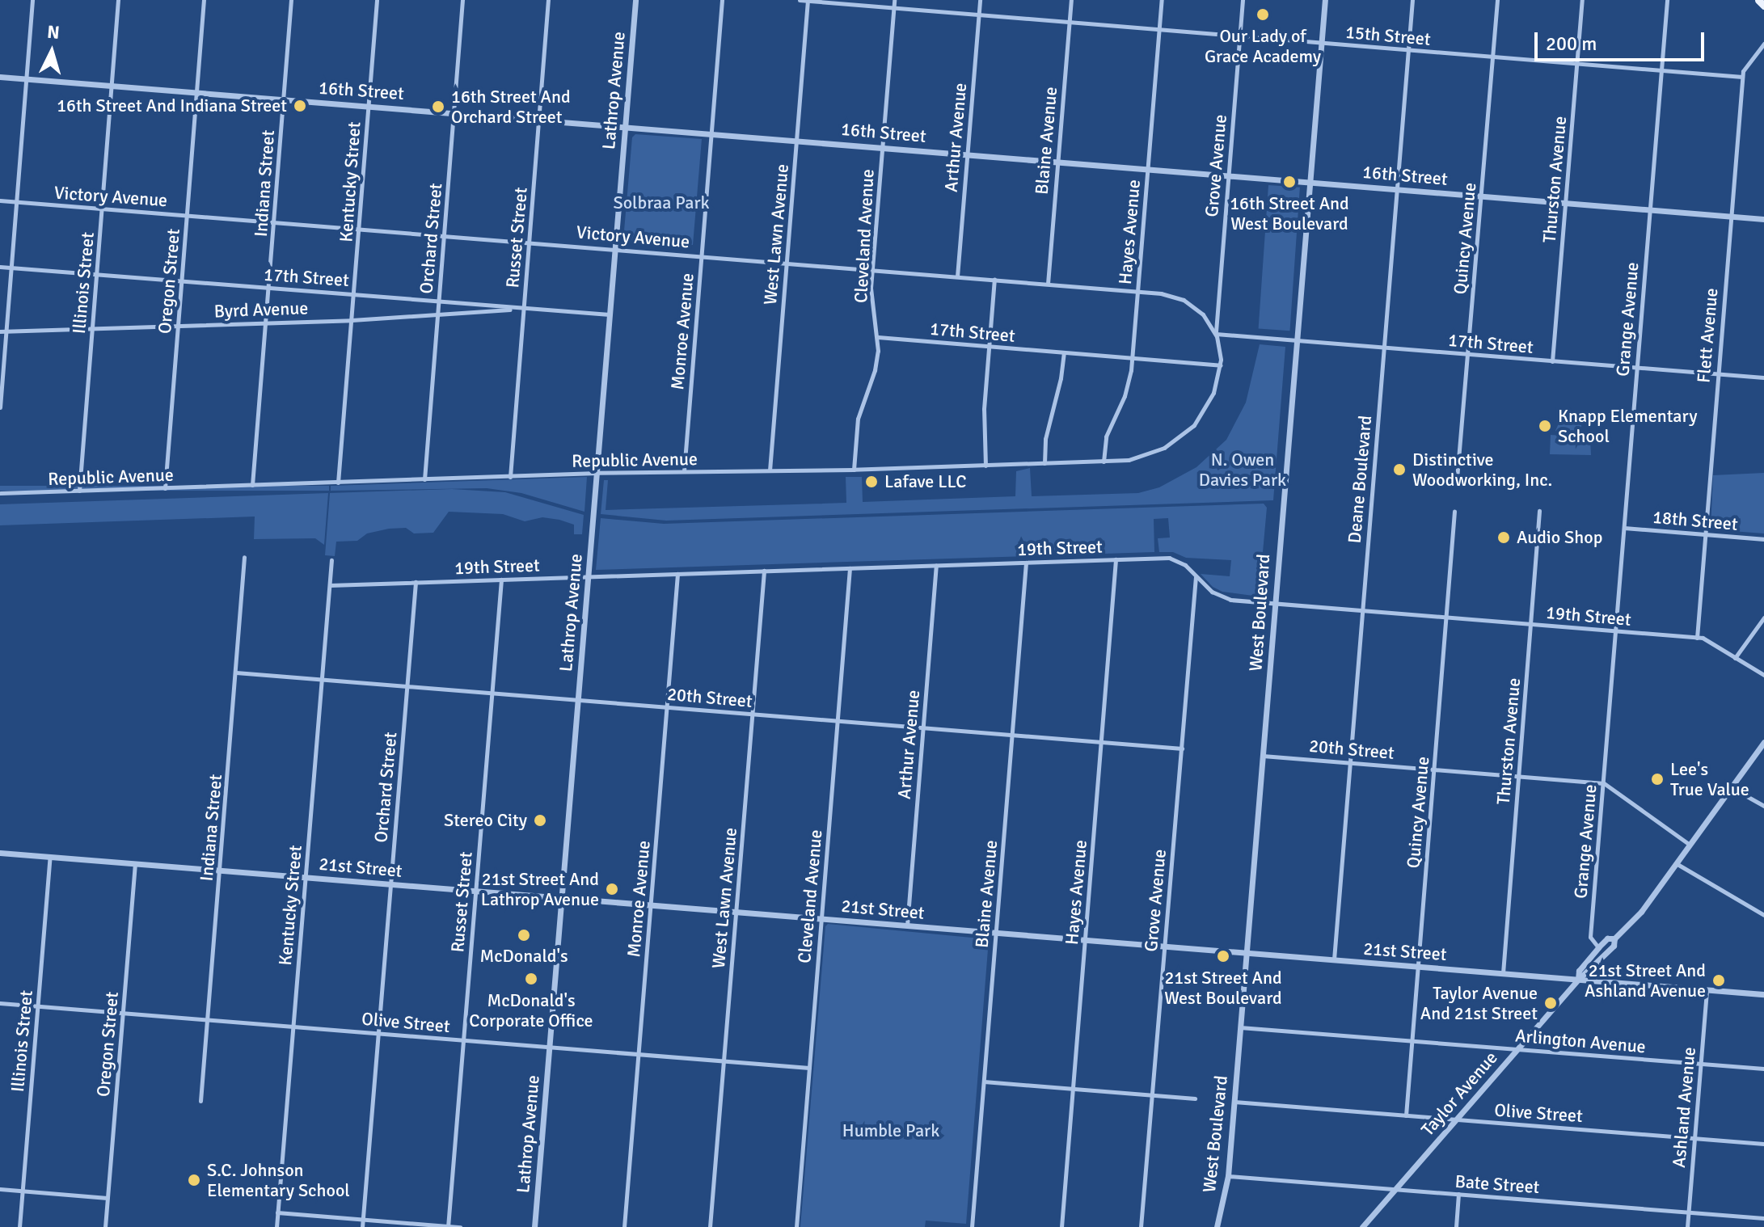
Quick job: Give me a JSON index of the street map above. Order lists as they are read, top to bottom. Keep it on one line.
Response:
{"streets":{"street":["15th Street","16th Street","Lathrop Avenue","Arthur Avenue","Blaine Avenue","Grove Avenue","Thurston Avenue","Kentucky Street","Indiana Street","Victory Avenue","Hayes Avenue","West Lawn Avenue","Cleveland Avenue","Russet Street","Orchard Street","Quincy Avenue","17th Street","Oregon Street","Illinois Street","Byrd Avenue","Grange Avenue","Monroe Avenue","Flett Avenue","Republic Avenue","Deane Boulevard","18th Street","19th Street","West Boulevard","20th Street","21st Street","Olive Street","Arlington Avenue","Taylor Avenue","Ashland Avenue","Bate Street"]},"crossings":[["15th Street","Arthur Avenue"],["15th Street","Blaine Avenue"],["15th Street","Grove Avenue"],["15th Street","Thurston Avenue"],["15th Street","Hayes Avenue"],["15th Street","West Lawn Avenue"],["15th Street","Cleveland Avenue"],["15th Street","Quincy Avenue"],["15th Street","Grange Avenue"],["15th Street","Flett Avenue"],["15th Street","Deane Boulevard"],["15th Street","West Boulevard"],["16th Street","Lathrop Avenue"],["16th Street","Arthur Avenue"],["16th Street","Blaine Avenue"],["16th Street","Grove Avenue"],["16th Street","Thurston Avenue"],["16th Street","Kentucky Street"],["16th Street","Indiana Street"],["16th Street","Hayes Avenue"],["16th Street","West Lawn Avenue"],["16th Street","Cleveland Avenue"],["16th Street","Russet Street"],["16th Street","Orchard Street"],["16th Street","Quincy Avenue"],["16th Street","Oregon Street"],["16th Street","Illinois Street"],["16th Street","Grange Avenue"],["16th Street","Monroe Avenue"],["16th Street","Flett Avenue"],["16th Street","Deane Boulevard"],["16th Street","West Boulevard"],["Lathrop Avenue","Victory Avenue"],["Lathrop Avenue","17th Street"],["Lathrop Avenue","Republic Avenue"],["Lathrop Avenue","19th Street"],["Lathrop Avenue","20th Street"],["Lathrop Avenue","21st Street"],["Lathrop Avenue","Olive Street"],["Arthur Avenue","Victory Avenue"],["Arthur Avenue","19th Street"],["Arthur Avenue","20th Street"],["Arthur Avenue","21st Street"],["Blaine Avenue","Victory Avenue"],["Blaine Avenue","19th Street"],["Blaine Avenue","20th Street"],["Blaine Avenue","21st Street"],["Grove Avenue","Victory Avenue"],["Grove Avenue","17th Street"],["Grove Avenue","19th Street"],["Grove Avenue","20th Street"],["Grove Avenue","21st Street"],["Thurston Avenue","17th Street"],["Thurston Avenue","19th Street"],["Thurston Avenue","20th Street"],["Thurston Avenue","21st Street"],["Kentucky Street","Victory Avenue"],["Kentucky Street","17th Street"],["Kentucky Street","Byrd Avenue"],["Kentucky Street","Republic Avenue"],["Kentucky Street","19th Street"],["Kentucky Street","20th Street"],["Kentucky Street","21st Street"],["Kentucky Street","Olive Street"],["Indiana Street","Victory Avenue"],["Indiana Street","17th Street"],["Indiana Street","Byrd Avenue"],["Indiana Street","Republic Avenue"],["Indiana Street","20th Street"],["Indiana Street","21st Street"],["Indiana Street","Olive Street"],["Victory Avenue","Hayes Avenue"],["Victory Avenue","West Lawn Avenue"],["Victory Avenue","Cleveland Avenue"],["Victory Avenue","Russet Street"],["Victory Avenue","Orchard Street"],["Victory Avenue","17th Street"],["Victory Avenue","Oregon Street"],["Victory Avenue","Illinois Street"],["Victory Avenue","Monroe Avenue"],["Hayes Avenue","17th Street"],["Hayes Avenue","Republic Avenue"],["Hayes Avenue","19th Street"],["Hayes Avenue","20th Street"],["Hayes Avenue","21st Street"],["West Lawn Avenue","Republic Avenue"],["West Lawn Avenue","19th Street"],["West Lawn Avenue","20th Street"],["West Lawn Avenue","21st Street"],["West Lawn Avenue","Olive Street"],["Cleveland Avenue","17th Street"],["Cleveland Avenue","Republic Avenue"],["Cleveland Avenue","19th Street"],["Cleveland Avenue","20th Street"],["Cleveland Avenue","21st Street"],["Cleveland Avenue","Olive Street"],["Russet Street","17th Street"],["Russet Street","Byrd Avenue"],["Russet Street","Republic Avenue"],["Russet Street","19th Street"],["Russet Street","20th Street"],["Russet Street","21st Street"],["Russet Street","Olive Street"],["Orchard Street","17th Street"],["Orchard Street","Byrd Avenue"],["Orchard Street","Republic Avenue"],["Orchard Street","19th Street"],["Orchard Street","20th Street"],["Orchard Street","21st Street"],["Orchard Street","Olive Street"],["Quincy Avenue","17th Street"],["Quincy Avenue","19th Street"],["Quincy Avenue","20th Street"],["Quincy Avenue","21st Street"],["Quincy Avenue","Olive Street"],["Quincy Avenue","Arlington Avenue"],["17th Street","Oregon Street"],["17th Street","Illinois Street"],["17th Street","Byrd Avenue"],["17th Street","Grange Avenue"],["17th Street","Flett Avenue"],["17th Street","Republic Avenue"],["17th Street","Deane Boulevard"],["17th Street","West Boulevard"],["Oregon Street","Byrd Avenue"],["Oregon Street","Republic Avenue"],["Oregon Street","21st Street"],["Oregon Street","Olive Street"],["Illinois Street","Byrd Avenue"],["Illinois Street","Republic Avenue"],["Illinois Street","21st Street"],["Illinois Street","Olive Street"],["Grange Avenue","18th Street"],["Grange Avenue","19th Street"],["Grange Avenue","20th Street"],["Grange Avenue","Taylor Avenue"],["Monroe Avenue","Republic Avenue"],["Monroe Avenue","19th Street"],["Monroe Avenue","20th Street"],["Monroe Avenue","21st Street"],["Monroe Avenue","Olive Street"],["Flett Avenue","18th Street"],["Flett Avenue","19th Street"],["Deane Boulevard","19th Street"],["Deane Boulevard","20th Street"],["Deane Boulevard","21st Street"],["19th Street","West Boulevard"],["West Boulevard","20th Street"],["West Boulevard","21st Street"],["West Boulevard","Olive Street"],["West Boulevard","Arlington Avenue"],["West Boulevard","Bate Street"],["21st Street","Taylor Avenue"],["21st Street","Ashland Avenue"],["Olive Street","Taylor Avenue"],["Olive Street","Ashland Avenue"],["Arlington Avenue","Taylor Avenue"],["Arlington Avenue","Ashland Avenue"],["Taylor Avenue","Bate Street"],["Ashland Avenue","Bate Street"]],"parks":["Solbraa Park","N. Owen Davies Park","Humble Park"],"places":["Our Lady of Grace Academy","16th Street And Indiana Street","16th Street And Orchard Street","16th Street And West Boulevard","Knapp Elementary School","Distinctive Woodworking, Inc.","Lafave LLC","Audio Shop","Lee's True Value","Stereo City","21st Street And Lathrop Avenue","McDonald's","21st Street And West Boulevard","McDonald's Corporate Office","21st Street And Ashland Avenue","Taylor Avenue And 21st Street","S.C. Johnson Elementary School"],"scale_bar":"200 m","north":"top"}
